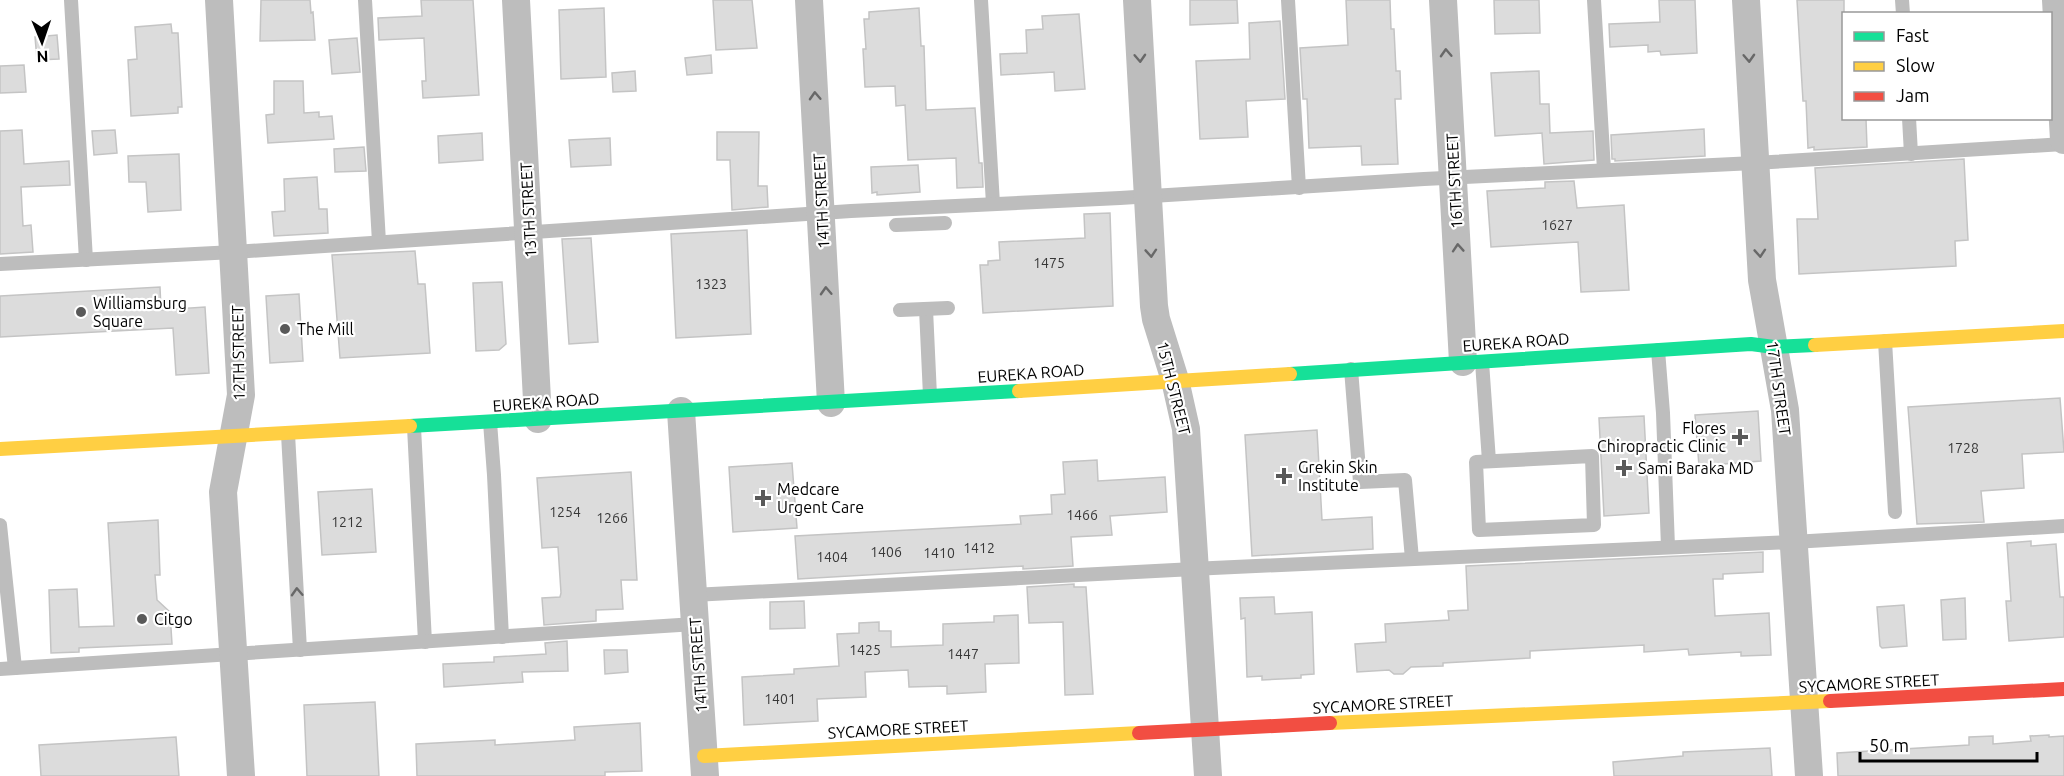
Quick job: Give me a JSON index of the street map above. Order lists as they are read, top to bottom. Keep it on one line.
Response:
{"streets":{"main road":["EUREKA ROAD","SYCAMORE STREET"],"street":["16TH STREET","14TH STREET","13TH STREET","12TH STREET","15TH STREET","17TH STREET"]},"crossings":[["16TH STREET","EUREKA ROAD"],["14TH STREET","EUREKA ROAD"],["14TH STREET","SYCAMORE STREET"],["13TH STREET","EUREKA ROAD"],["EUREKA ROAD","12TH STREET"],["EUREKA ROAD","15TH STREET"],["EUREKA ROAD","17TH STREET"],["15TH STREET","SYCAMORE STREET"],["17TH STREET","SYCAMORE STREET"]],"one_way":["16TH STREET","14TH STREET","15TH STREET","17TH STREET"],"places":{"other":["Williamsburg Square","The Mill","Citgo"],"health":["Flores Chiropractic Clinic","Sami Baraka MD","Grekin Skin Institute","Medcare Urgent Care"]},"house_numbers":["1627","1475","1323","1728","1254","1466","1266","1212","1412","1406","1410","1404","1425","1447","1401"],"legend":["Fast","Slow","Jam"],"scale_bar":"50 m","north":"bottom"}
